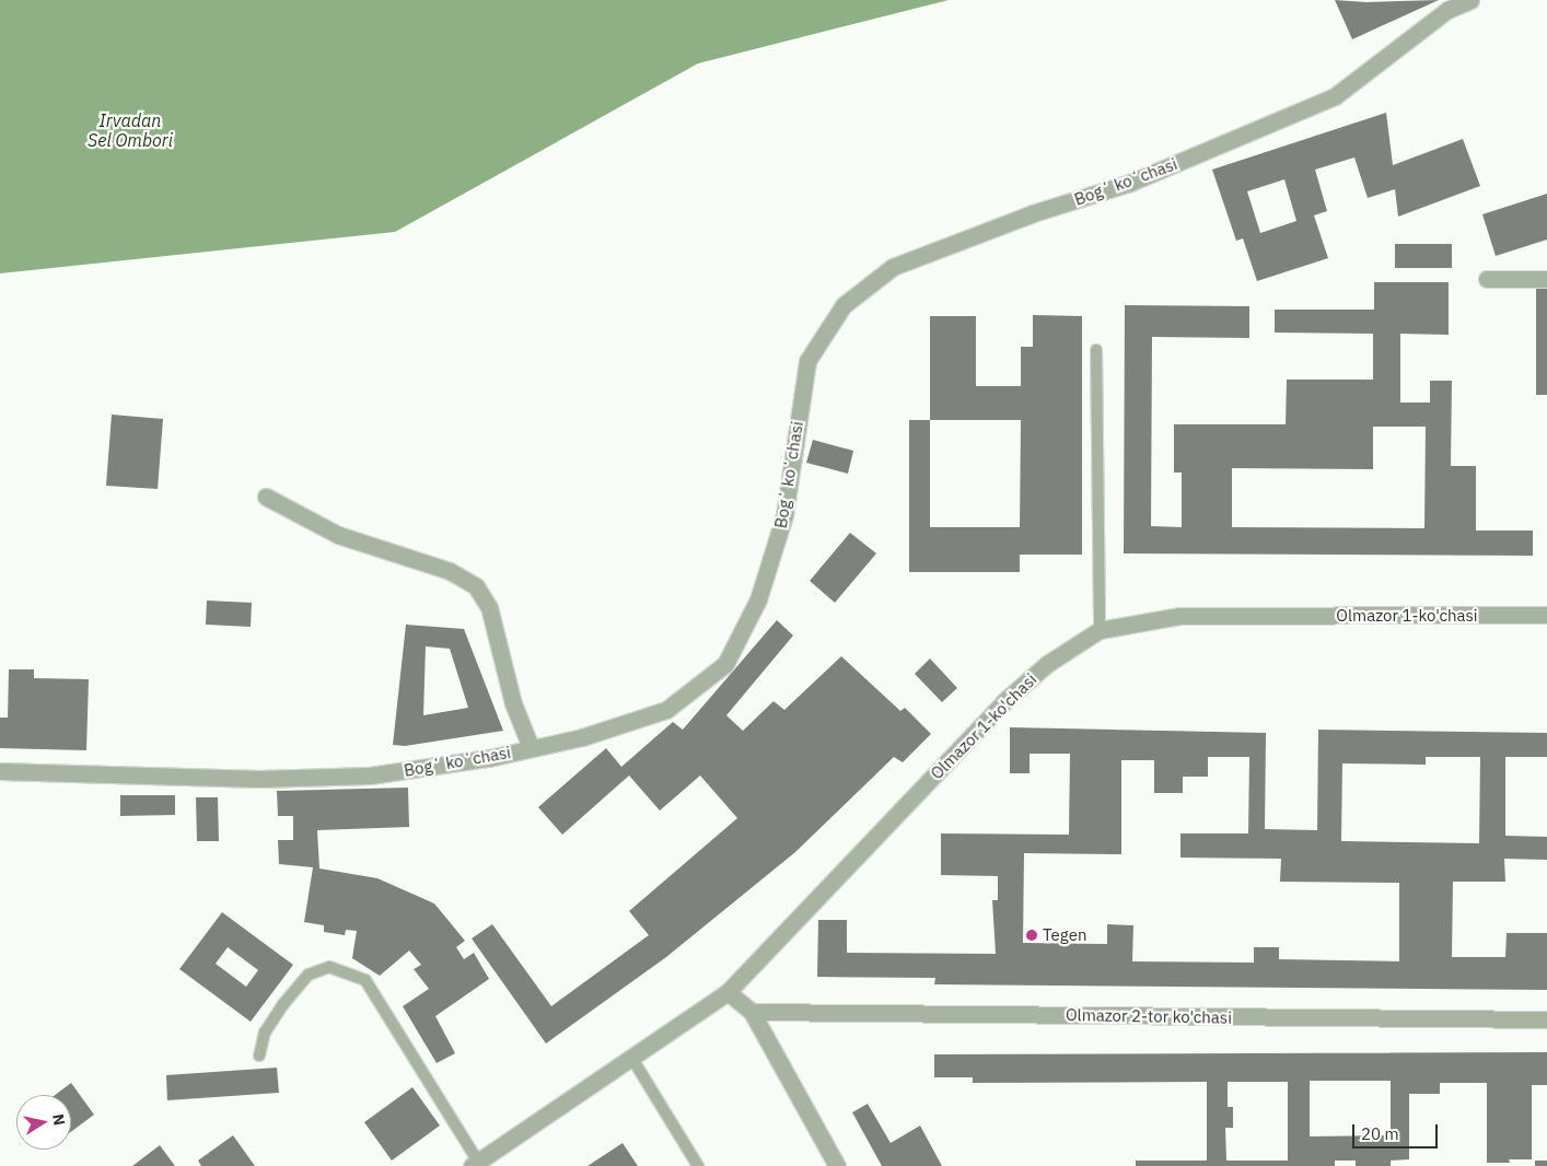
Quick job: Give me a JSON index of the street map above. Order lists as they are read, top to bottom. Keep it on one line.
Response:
{"streets":{"street":["Bogʻ koʻchasi","Olmazor 1-ko'chasi","Olmazor 2-tor ko'chasi"]},"water":["Irvadan Sel Ombori"],"places":["Tegen"],"scale_bar":"20 m","north":"right"}
